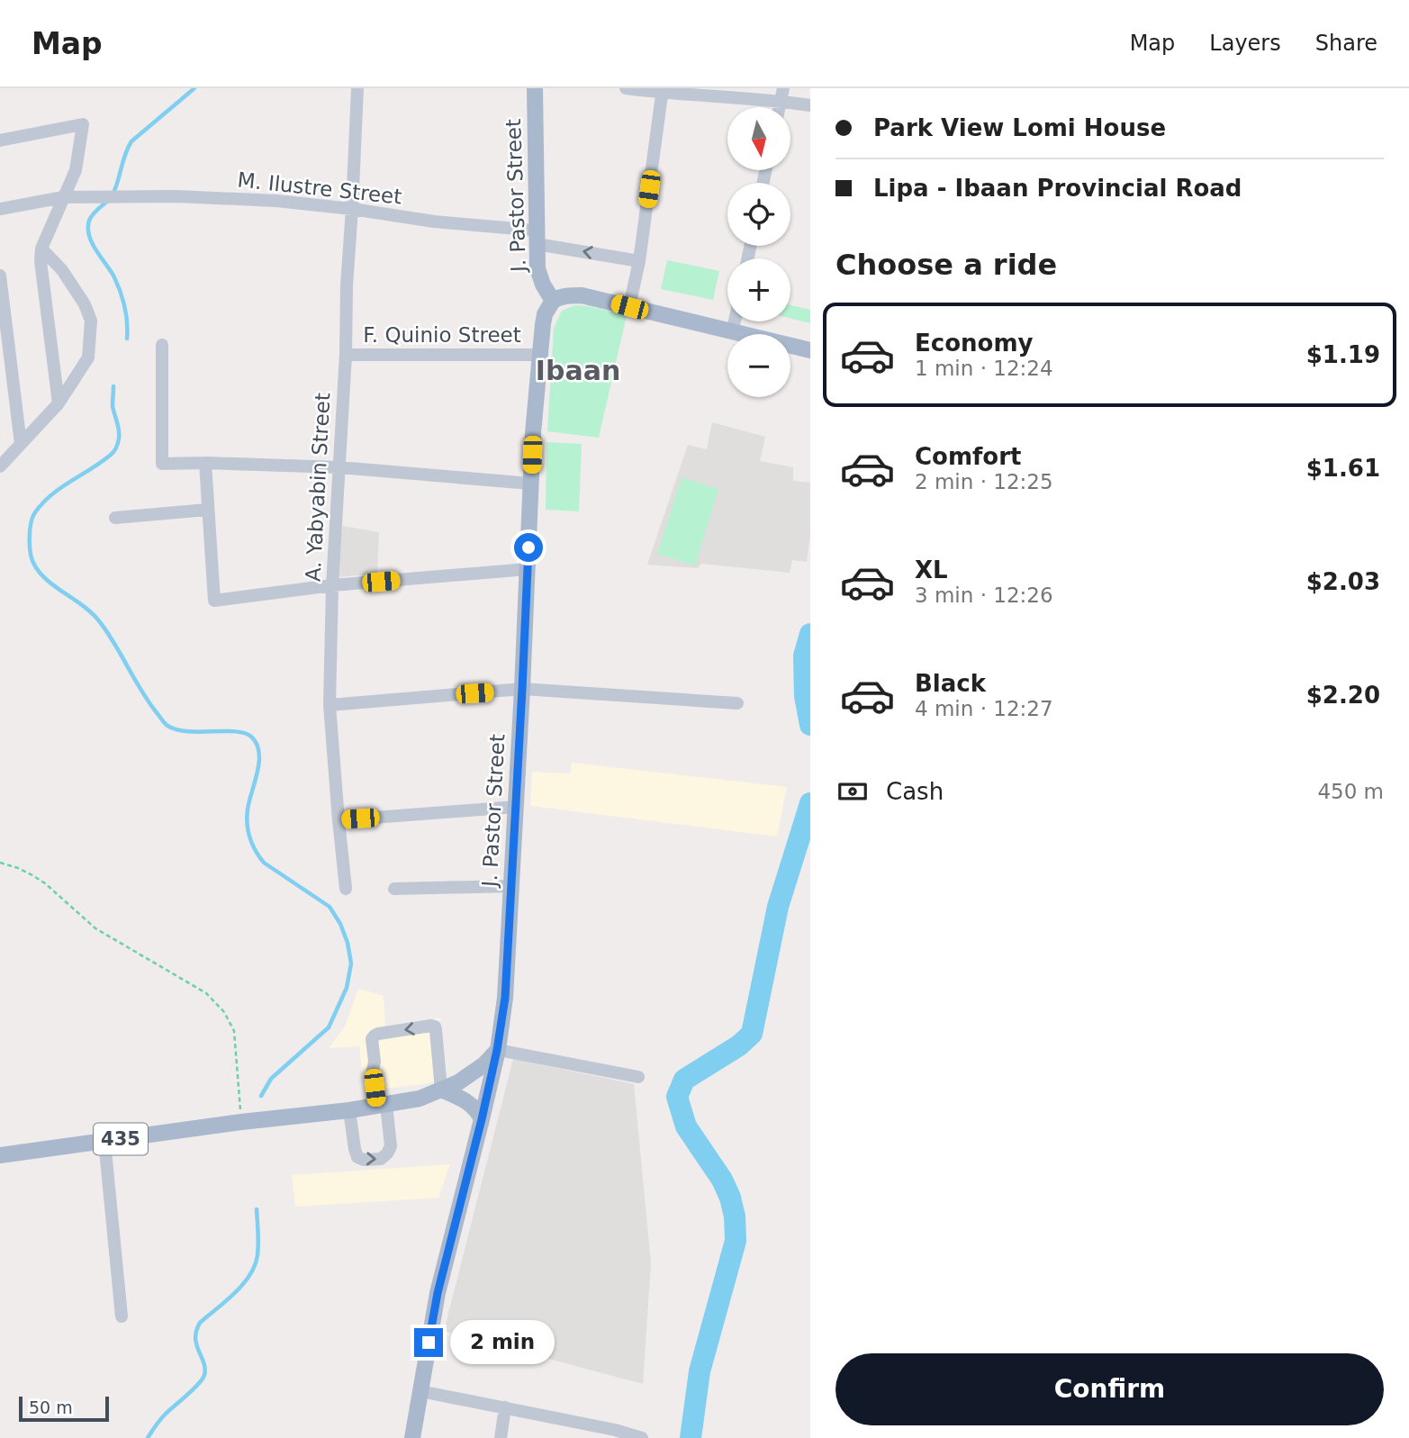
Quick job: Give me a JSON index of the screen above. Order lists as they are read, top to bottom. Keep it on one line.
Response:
{"streets":{"main road":["J. Pastor Street","435"],"street":["M. Ilustre Street","F. Quinio Street","A. Yabyabin Street"]},"crossings":[["M. Ilustre Street","J. Pastor Street"],["M. Ilustre Street","A. Yabyabin Street"],["J. Pastor Street","F. Quinio Street"],["J. Pastor Street","435"],["F. Quinio Street","A. Yabyabin Street"]],"districts":["Ibaan"],"scale_bar":"50 m","north":"bottom","page":{"header":"Map","nav":["Map","Layers","Share"],"banner":["Park View Lomi House","Lipa - Ibaan Provincial Road"],"map_buttons":["+","−"],"heading":"Choose a ride","list":[{"name":"Economy","note":"1 min · 12:24","value":"$1.19"},{"name":"Comfort","note":"2 min · 12:25","value":"$1.61"},{"name":"XL","note":"3 min · 12:26","value":"$2.03"},{"name":"Black","note":"4 min · 12:27","value":"$2.20"}],"pay":["Cash","450 m"],"bubble":"2 min","buttons":"Confirm","scale":"50 m"}}
